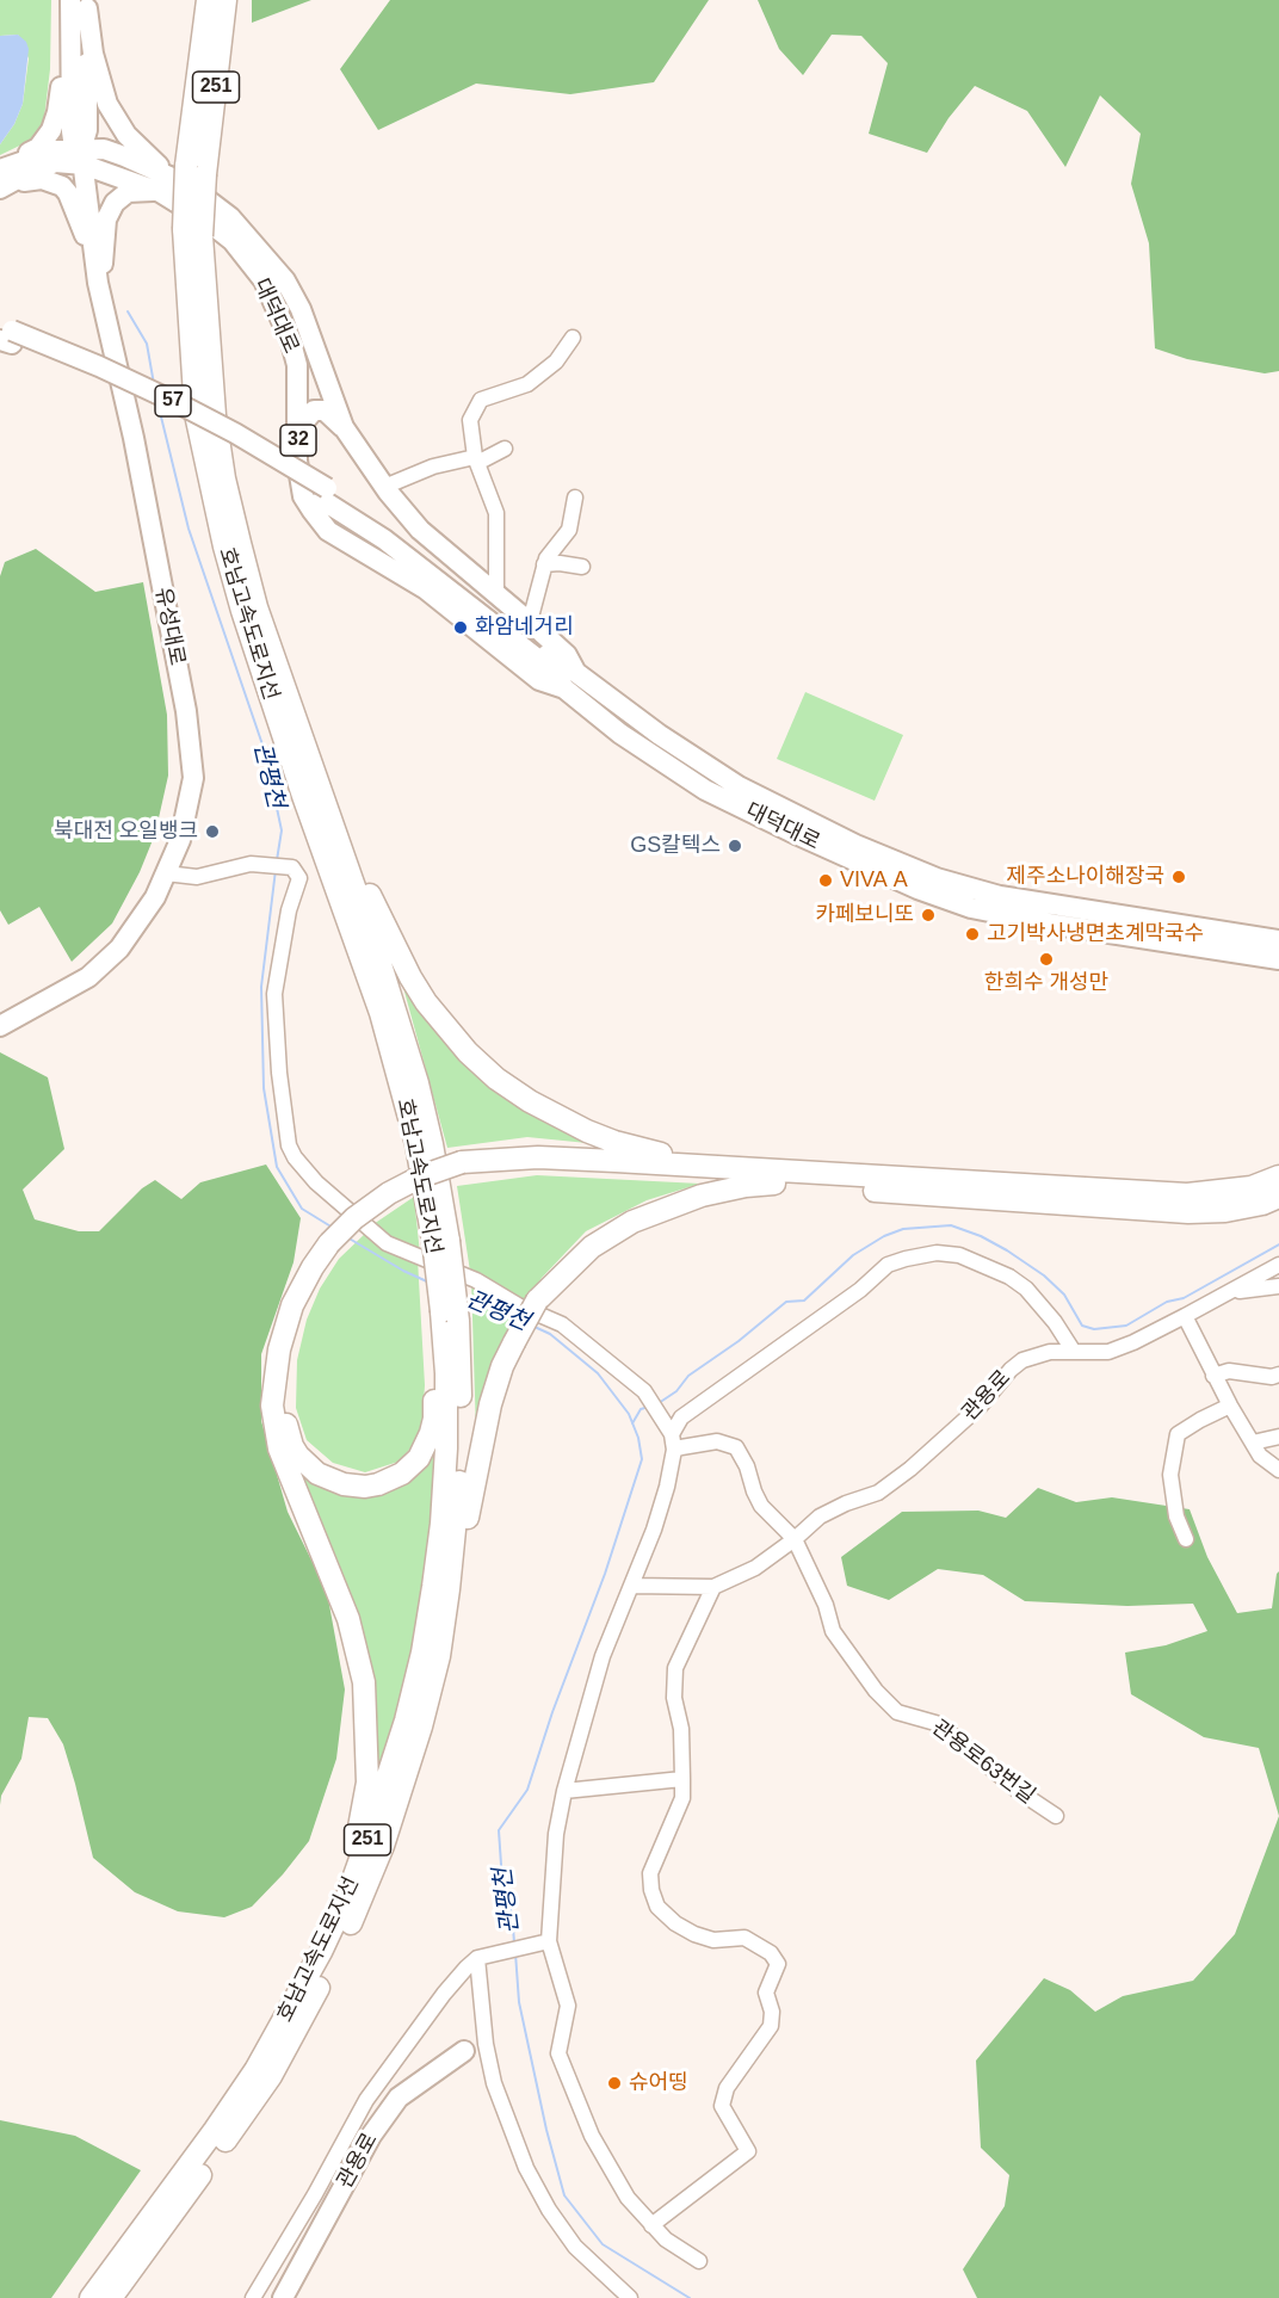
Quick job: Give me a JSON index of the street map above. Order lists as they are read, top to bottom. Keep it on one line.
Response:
{"streets":{"highway":["251","호남고속도로지선"],"main road":["대덕대로","57","32","유성대로","관용로"],"street":["관용로63번길"]},"crossings":[["대덕대로","32"],["대덕대로","호남고속도로지선"],["대덕대로","유성대로"],["32","호남고속도로지선"],["32","유성대로"],["관용로","관용로63번길"]],"water":["관평천"],"places":["화암네거리","북대전 오일뱅크","GS칼텍스","제주소나이해장국","VIVA A","카페보니또","고기박사냉면초계막국수","한희수 개성만","슈어띵"]}
